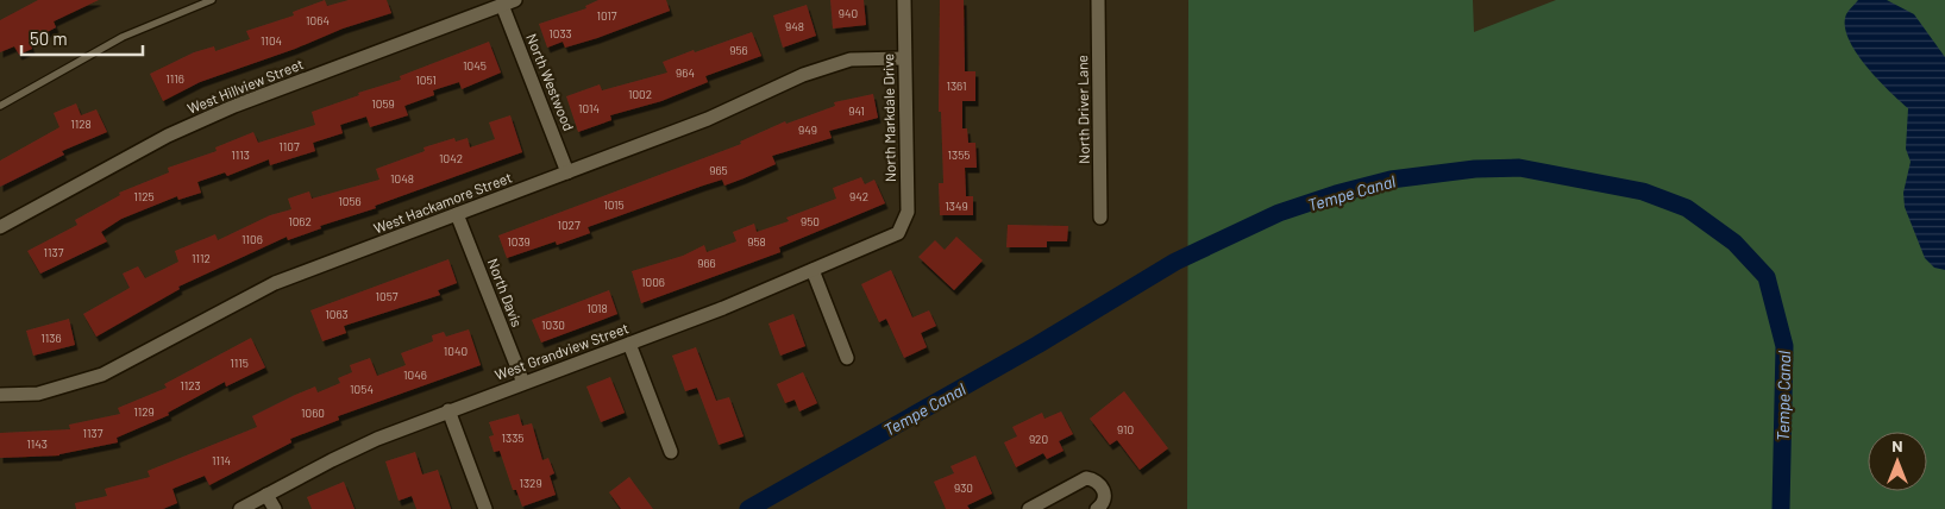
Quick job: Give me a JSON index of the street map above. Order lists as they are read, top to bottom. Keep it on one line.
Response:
{"streets":{"street":["North Westwood","West Hillview Street","North Driver Lane","North Markdale Drive","West Hackamore Street","North Davis","West Grandview Street"]},"crossings":[["North Westwood","West Hillview Street"],["North Westwood","West Hackamore Street"],["North Markdale Drive","West Hackamore Street"],["North Markdale Drive","West Grandview Street"],["West Hackamore Street","North Davis"],["North Davis","West Grandview Street"]],"water":["Tempe Canal"],"house_numbers":["940","1017","1064","948","1033","1104","956","1045","964","1116","1051","1361","1002","1059","1014","941","1128","949","1107","1113","1355","1042","965","1048","1125","942","1056","1015","1349","1062","950","1027","1106","1039","958","1137","1112","966","1006","1057","1018","1063","1030","1136","1040","1115","1046","1123","1054","1129","1060","910","1137","1335","920","1143","1114","1329","930"],"scale_bar":"50 m","north":"top"}
